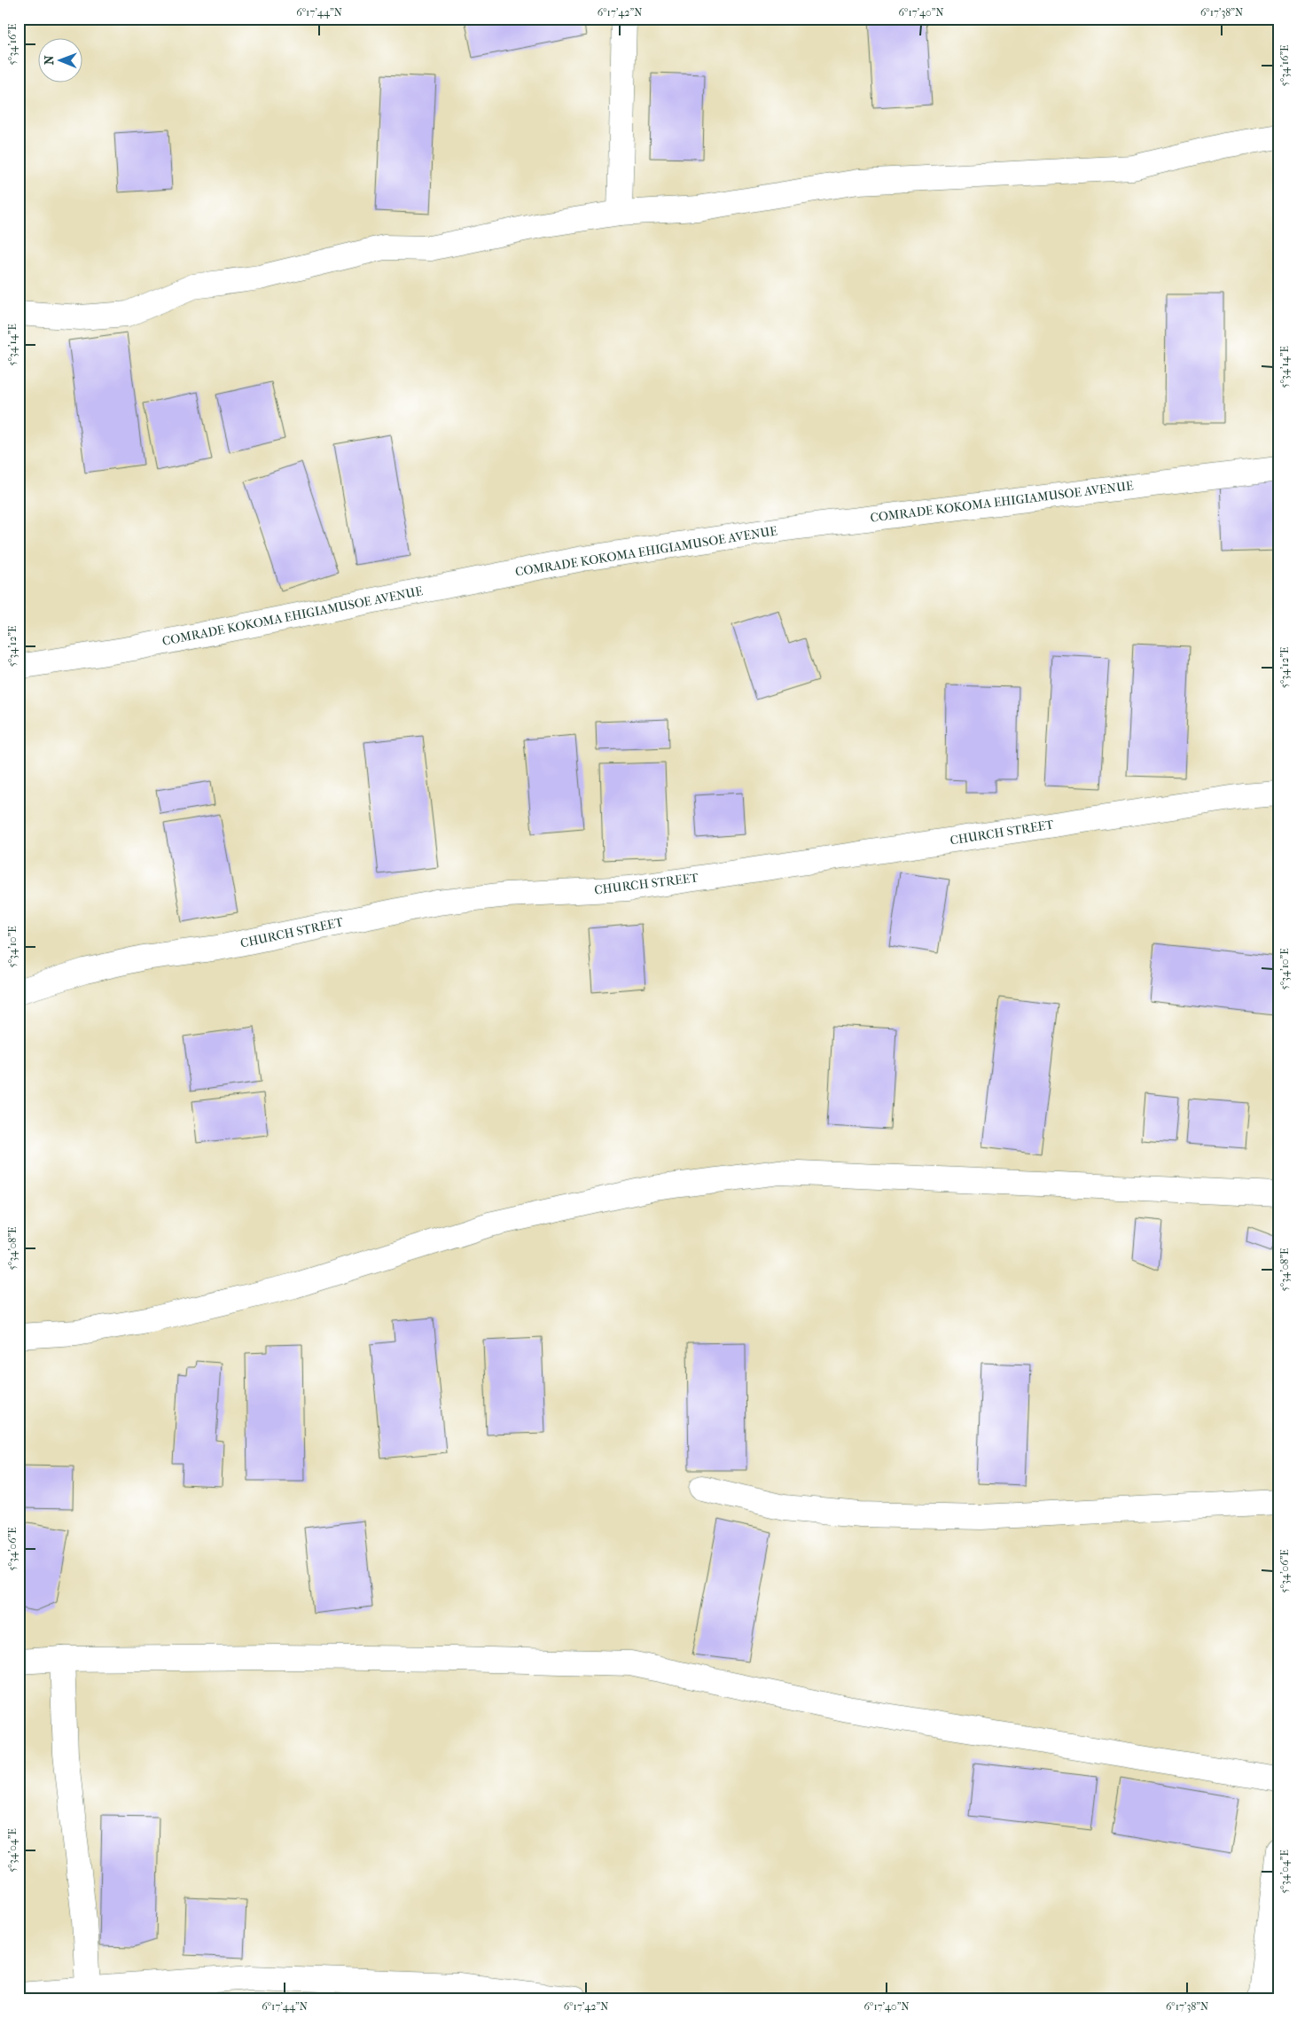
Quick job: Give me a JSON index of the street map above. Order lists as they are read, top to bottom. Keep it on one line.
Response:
{"streets":{"street":["COMRADE KOKOMA EHIGIAMUSOE AVENUE","CHURCH STREET"]},"north":"left","coordinates":["6°17'44\"N","6°17'42\"N","6°17'40\"N","6°17'38\"N","5°34'16\"E","5°34'14\"E","5°34'12\"E","5°34'10\"E","5°34'08\"E","5°34'06\"E","5°34'04\"E"]}
